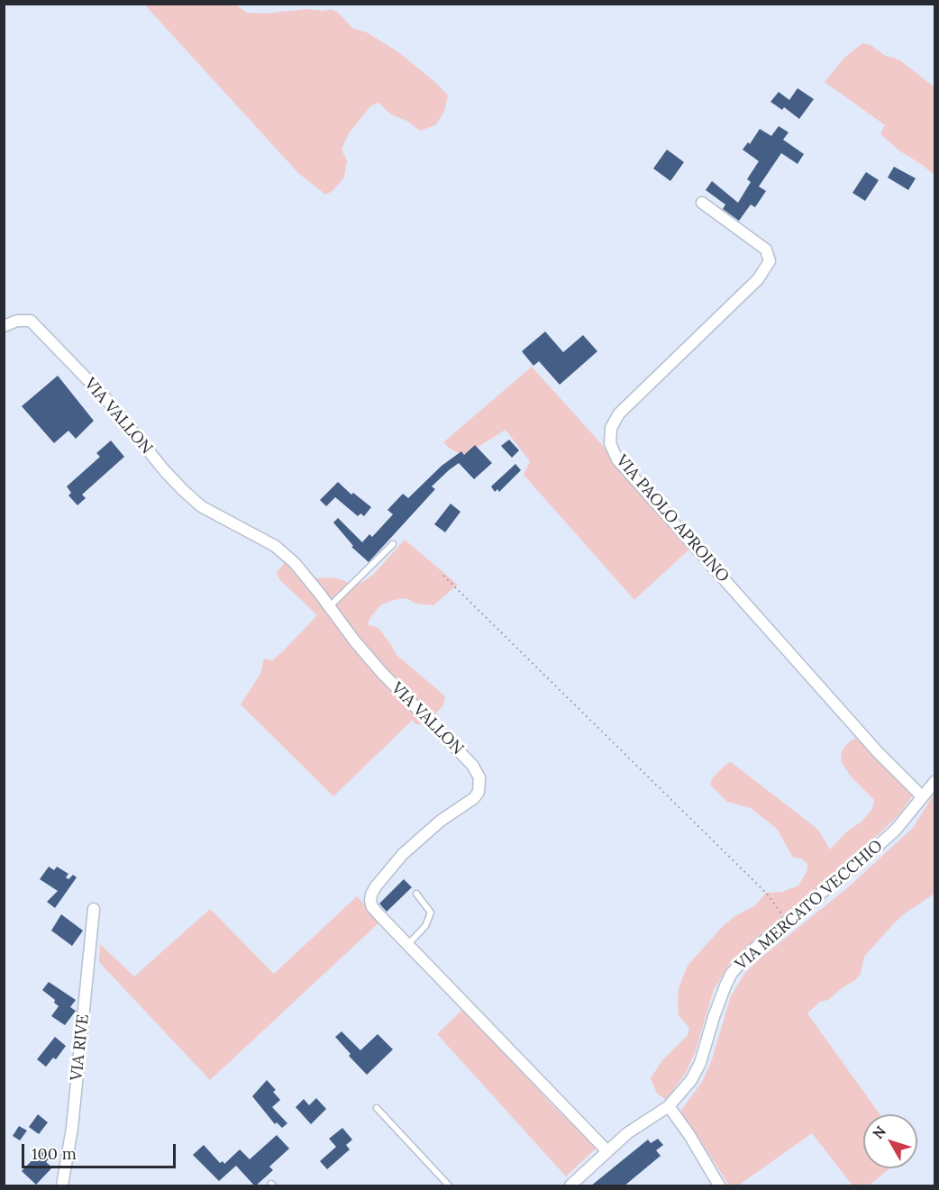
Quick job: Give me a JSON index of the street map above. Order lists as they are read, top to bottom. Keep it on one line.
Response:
{"streets":{"street":["VIA VALLON","VIA PAOLO APROINO","VIA MERCATO VECCHIO","VIA RIVE"]},"crossings":[["VIA VALLON","VIA MERCATO VECCHIO"],["VIA PAOLO APROINO","VIA MERCATO VECCHIO"]],"scale_bar":"100 m","north":"top left"}
